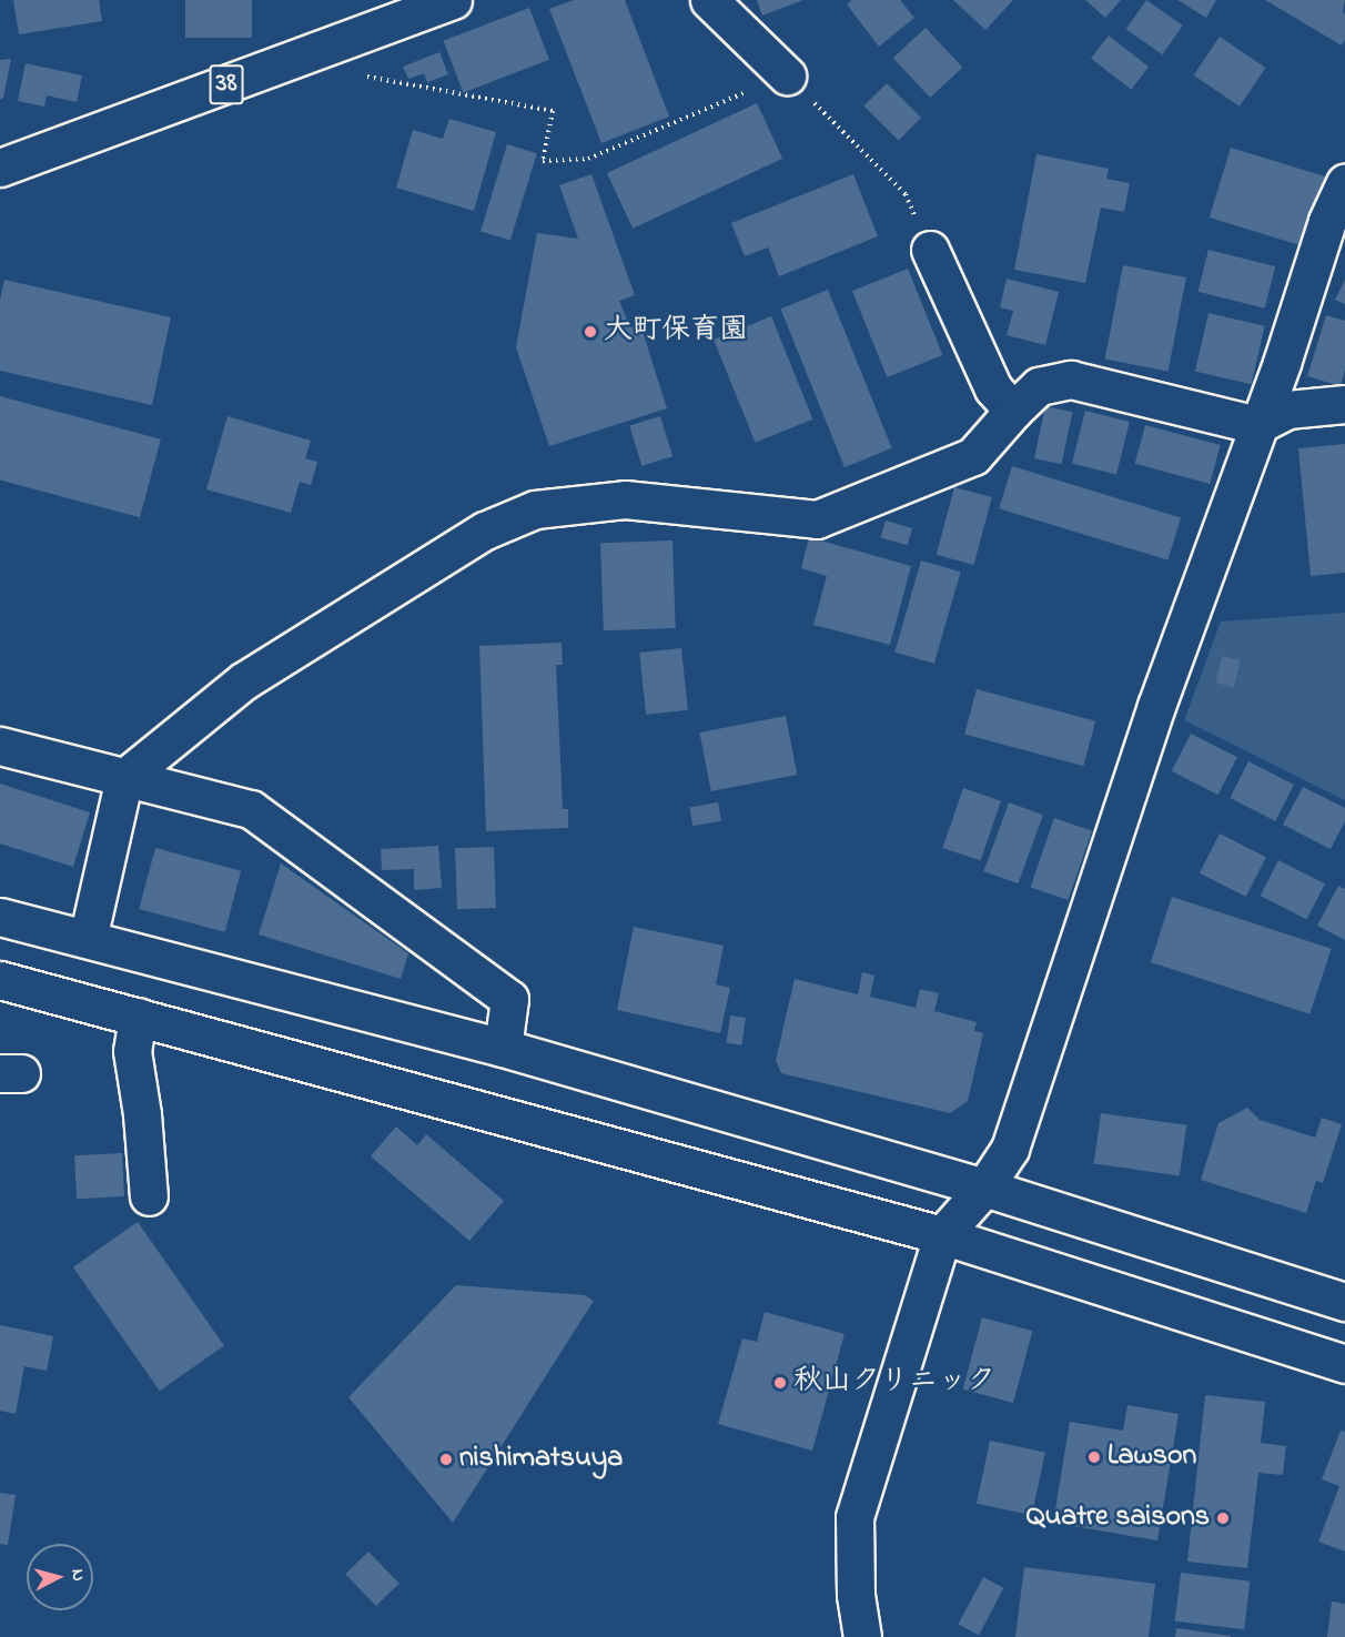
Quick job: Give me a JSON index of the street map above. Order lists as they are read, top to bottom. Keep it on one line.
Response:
{"streets":{"street":["38"]},"places":["大町保育園","秋山クリニック","Lawson","nishimatsuya","Quatre saisons"],"north":"right"}
